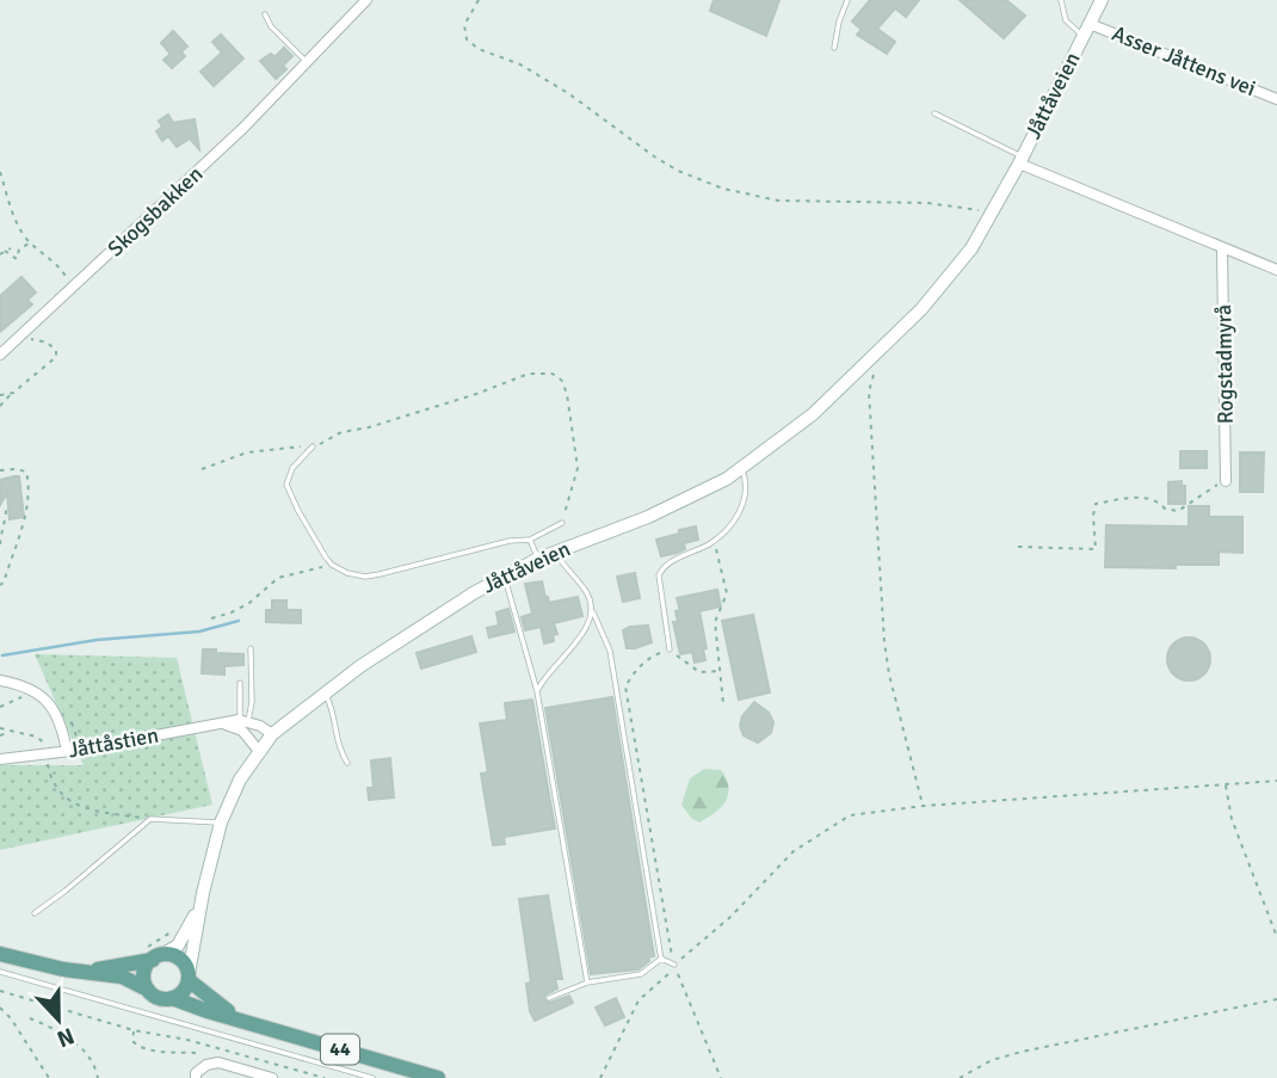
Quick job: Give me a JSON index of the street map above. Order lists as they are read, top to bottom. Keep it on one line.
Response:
{"streets":{"main road":["Jåttåveien","44"],"street":["Asser Jåttens vei","Skogsbakken","Rogstadmyrå","Jåttåstien"]},"crossings":[["Asser Jåttens vei","Jåttåveien"],["Jåttåveien","44"]],"north":"bottom"}
